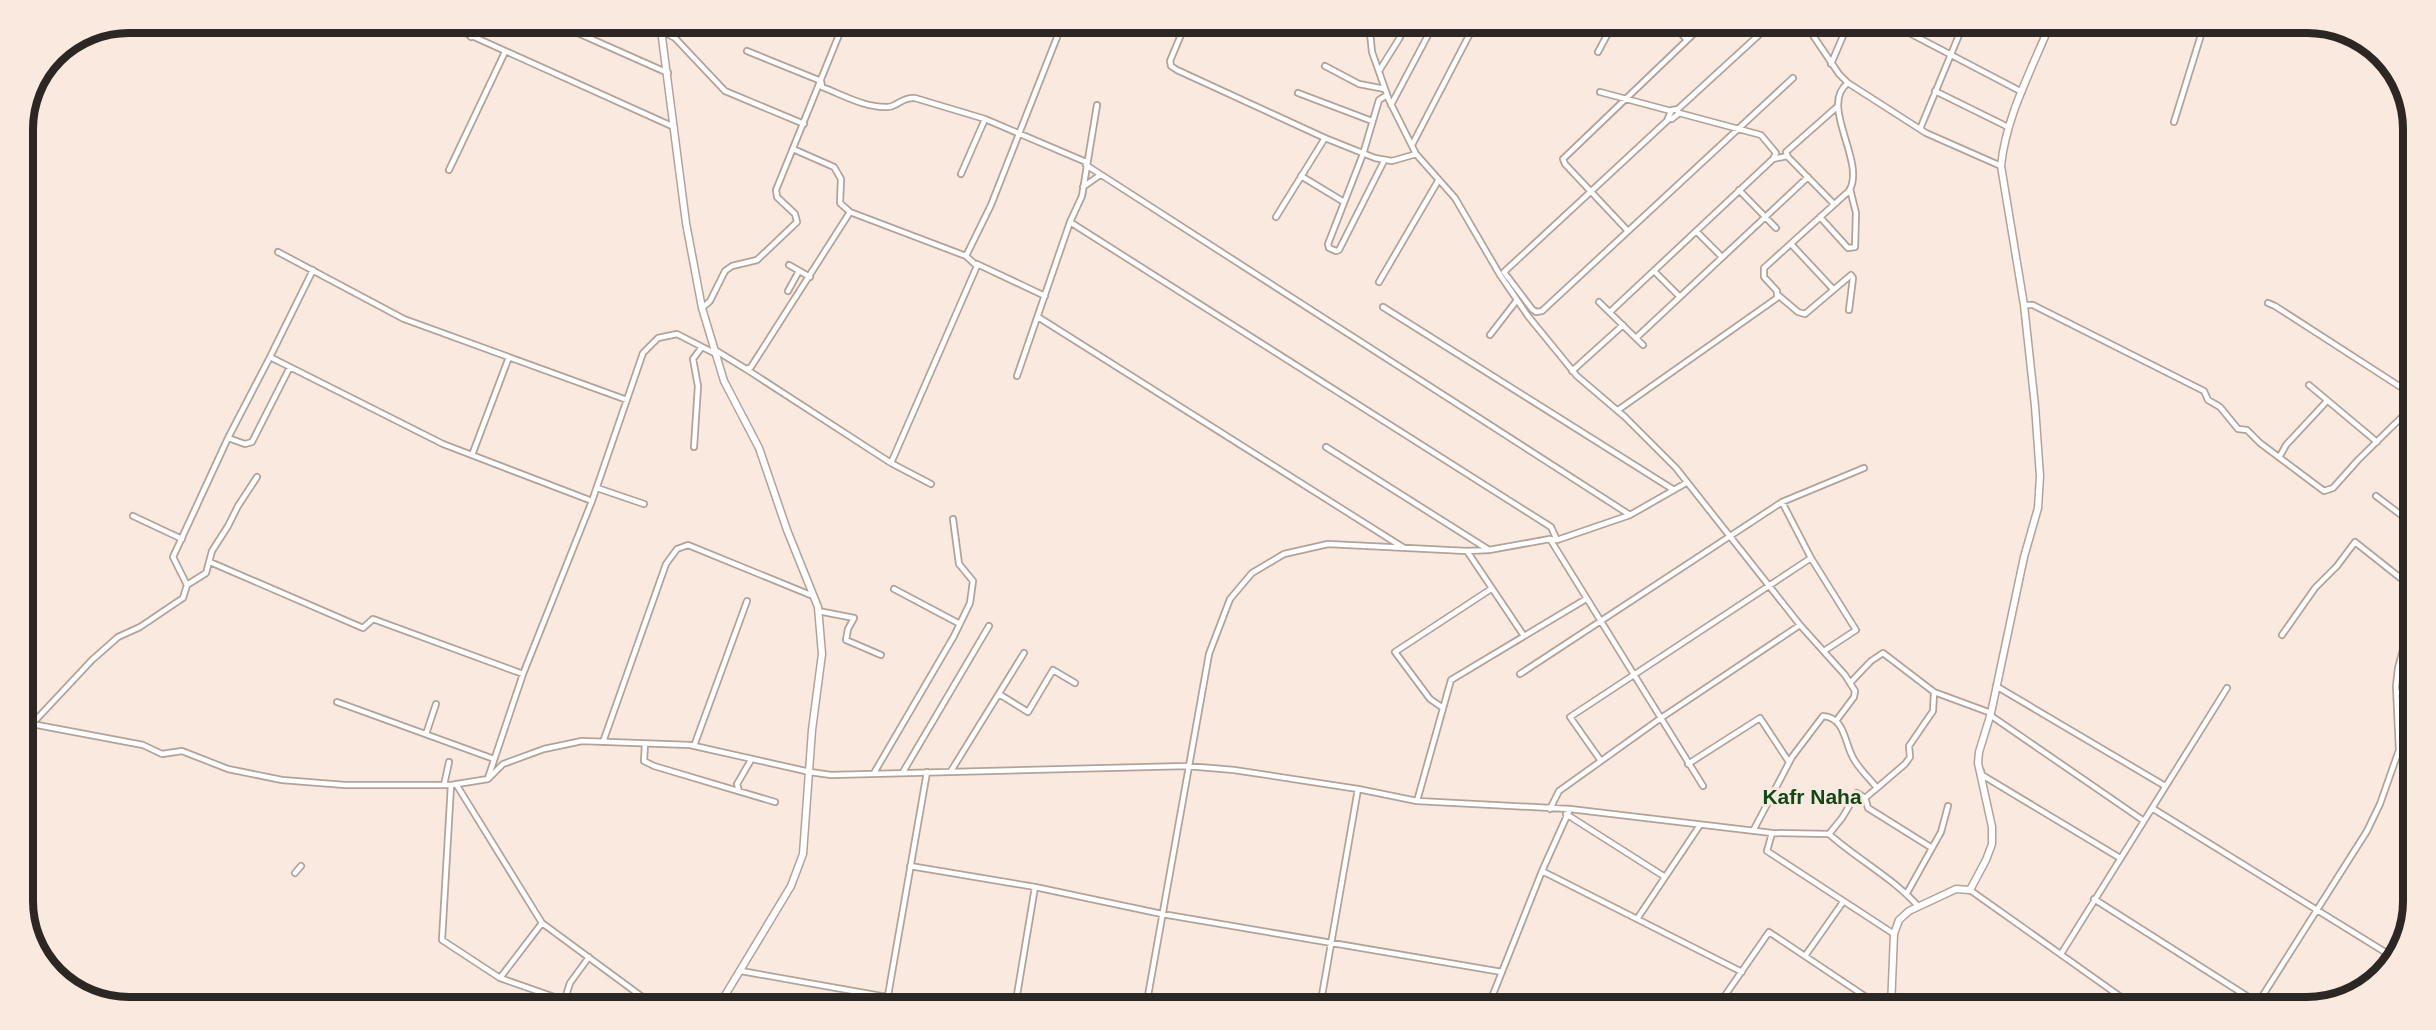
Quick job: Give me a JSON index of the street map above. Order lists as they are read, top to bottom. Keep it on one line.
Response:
{"districts":["Kafr Naha"]}
